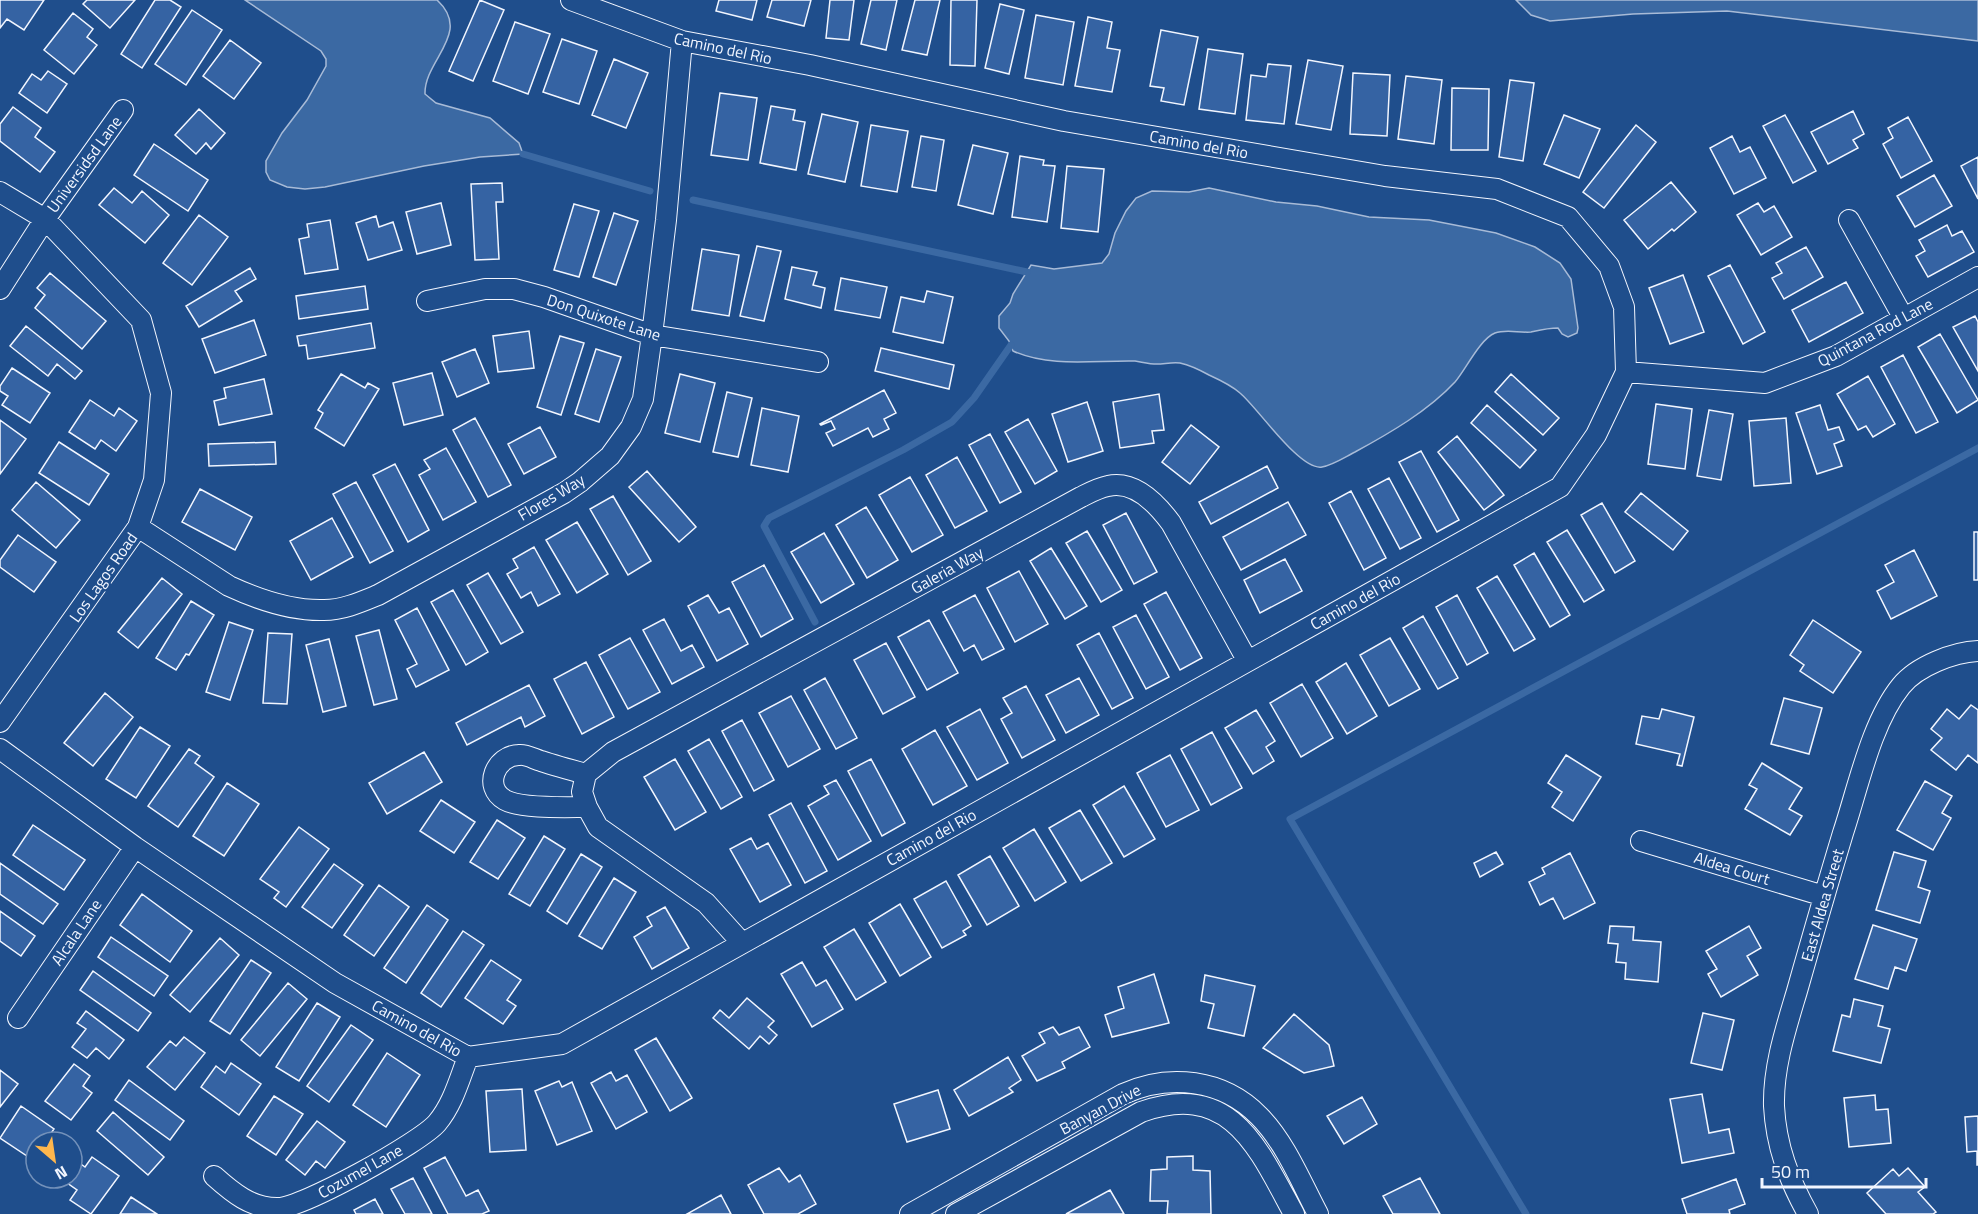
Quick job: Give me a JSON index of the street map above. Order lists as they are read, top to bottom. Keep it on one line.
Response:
{"streets":{"street":["Camino del Rio","Universidsd Lane","Don Quixote Lane","Quintana Rod Lane","Flores Way","Galeria Way","Los Lagos Road","Aldea Court","East Aldea Street","Alcala Lane","Banyan Drive","Cozumel Lane"]},"crossings":[["Camino del Rio","Quintana Rod Lane"],["Camino del Rio","Flores Way"],["Camino del Rio","Galeria Way"],["Camino del Rio","Alcala Lane"],["Camino del Rio","Cozumel Lane"],["Universidsd Lane","Los Lagos Road"],["Don Quixote Lane","Flores Way"],["Flores Way","Los Lagos Road"],["Aldea Court","East Aldea Street"]],"scale_bar":"50 m","north":"bottom right"}
